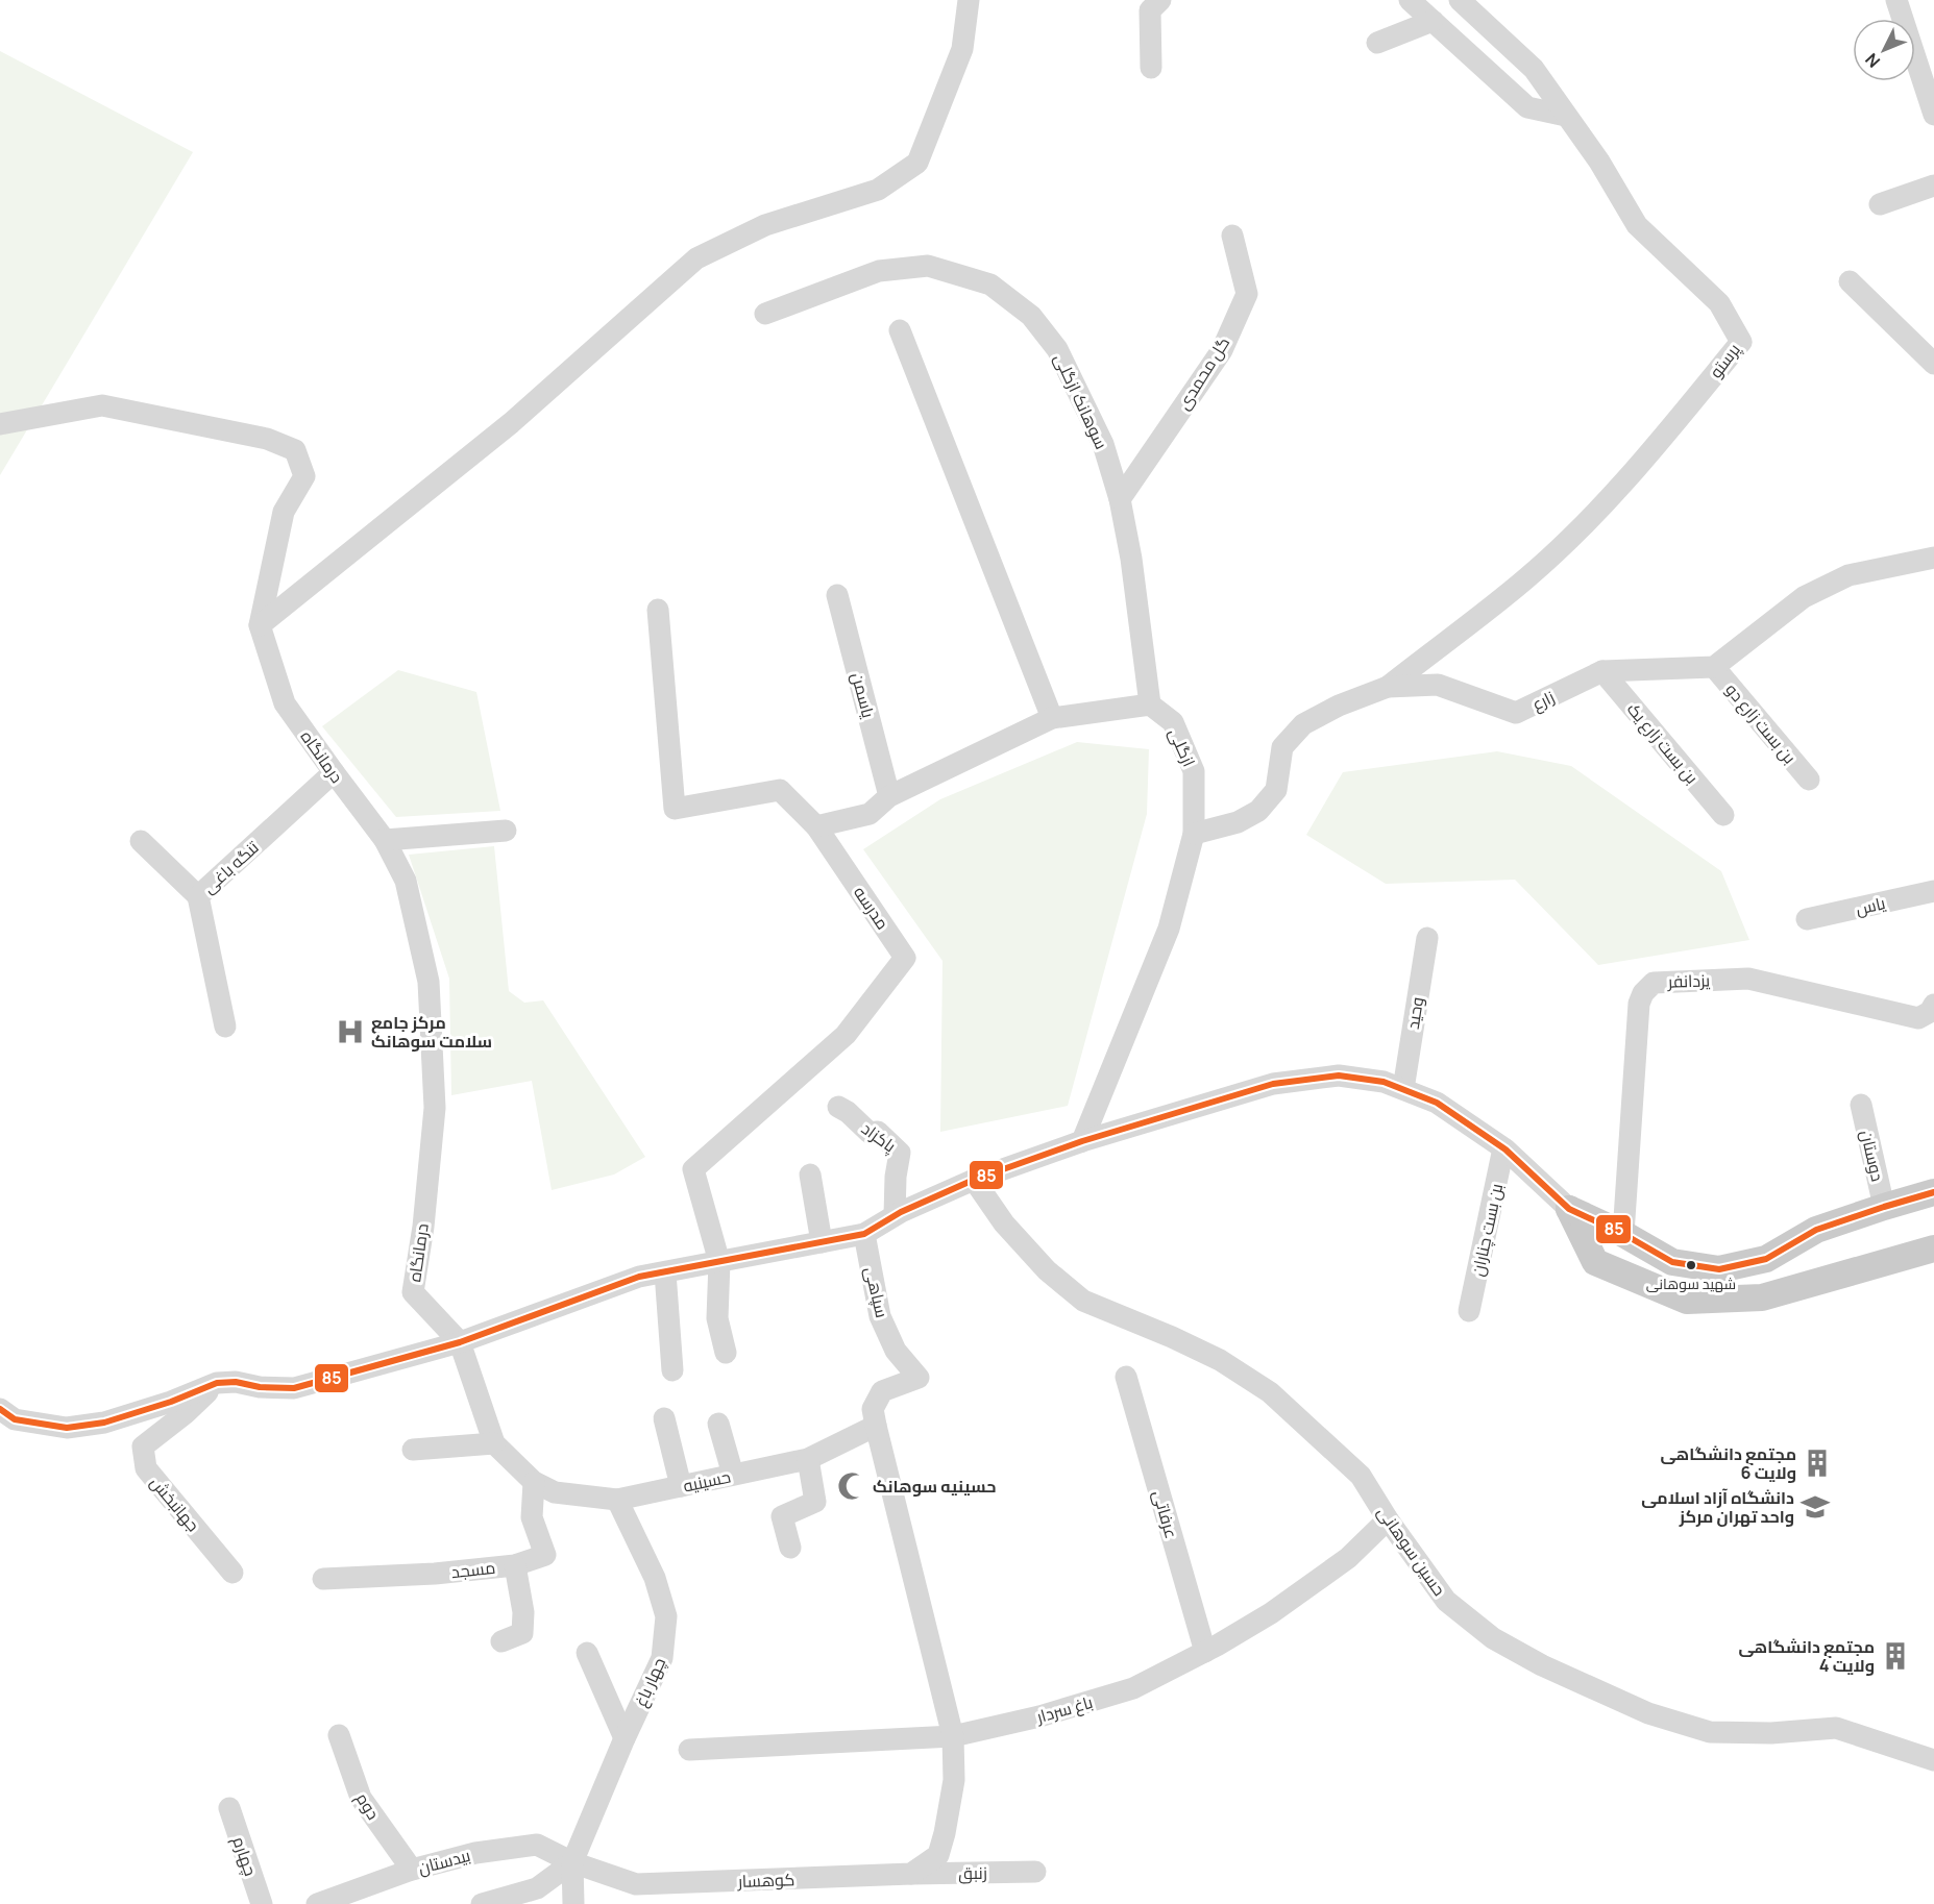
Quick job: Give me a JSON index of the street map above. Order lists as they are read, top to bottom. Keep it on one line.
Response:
{"streets":{"street":["پرستو","گل محمدی","سوهانک ازگلی","یاسمن","زارع","بن بست زارع دو","بن بست زارع یک","ازگلی","درمانگاه","تنگه باغی","یاس","مدرسه","یزدانفر","وحید","پاکزاد","دوستان","بن بست چناران","سپاهی","حسینیه","جهانبخش","عرفاتی","حسین سوهانی","مسجد","چهار باغ","باغ سردار","دوم","چهارم","بیدستان","زنبق","کوهسار"]},"crossings":[["پرستو","زارع"],["گل محمدی","سوهانک ازگلی"],["سوهانک ازگلی","ازگلی"],["زارع","بن بست زارع دو"],["زارع","بن بست زارع یک"],["زارع","ازگلی"],["درمانگاه","تنگه باغی"],["سپاهی","حسینیه"],["حسینیه","مسجد"],["حسینیه","چهار باغ"],["عرفاتی","باغ سردار"],["حسین سوهانی","باغ سردار"],["چهار باغ","بیدستان"],["چهار باغ","کوهسار"],["دوم","بیدستان"],["بیدستان","کوهسار"],["زنبق","کوهسار"]],"places":{"hospital":["مرکز جامع سلامت سوهانک"],"other":["شهید سوهانی"],"building":["مجتمع دانشگاهی ولایت 6","مجتمع دانشگاهی ولایت 4"],"mosque":["حسینیه سوهانک"],"school or university":["دانشگاه آزاد اسلامی واحد تهران مرکز"]},"lines":["transit line 85"],"north":"bottom left"}
